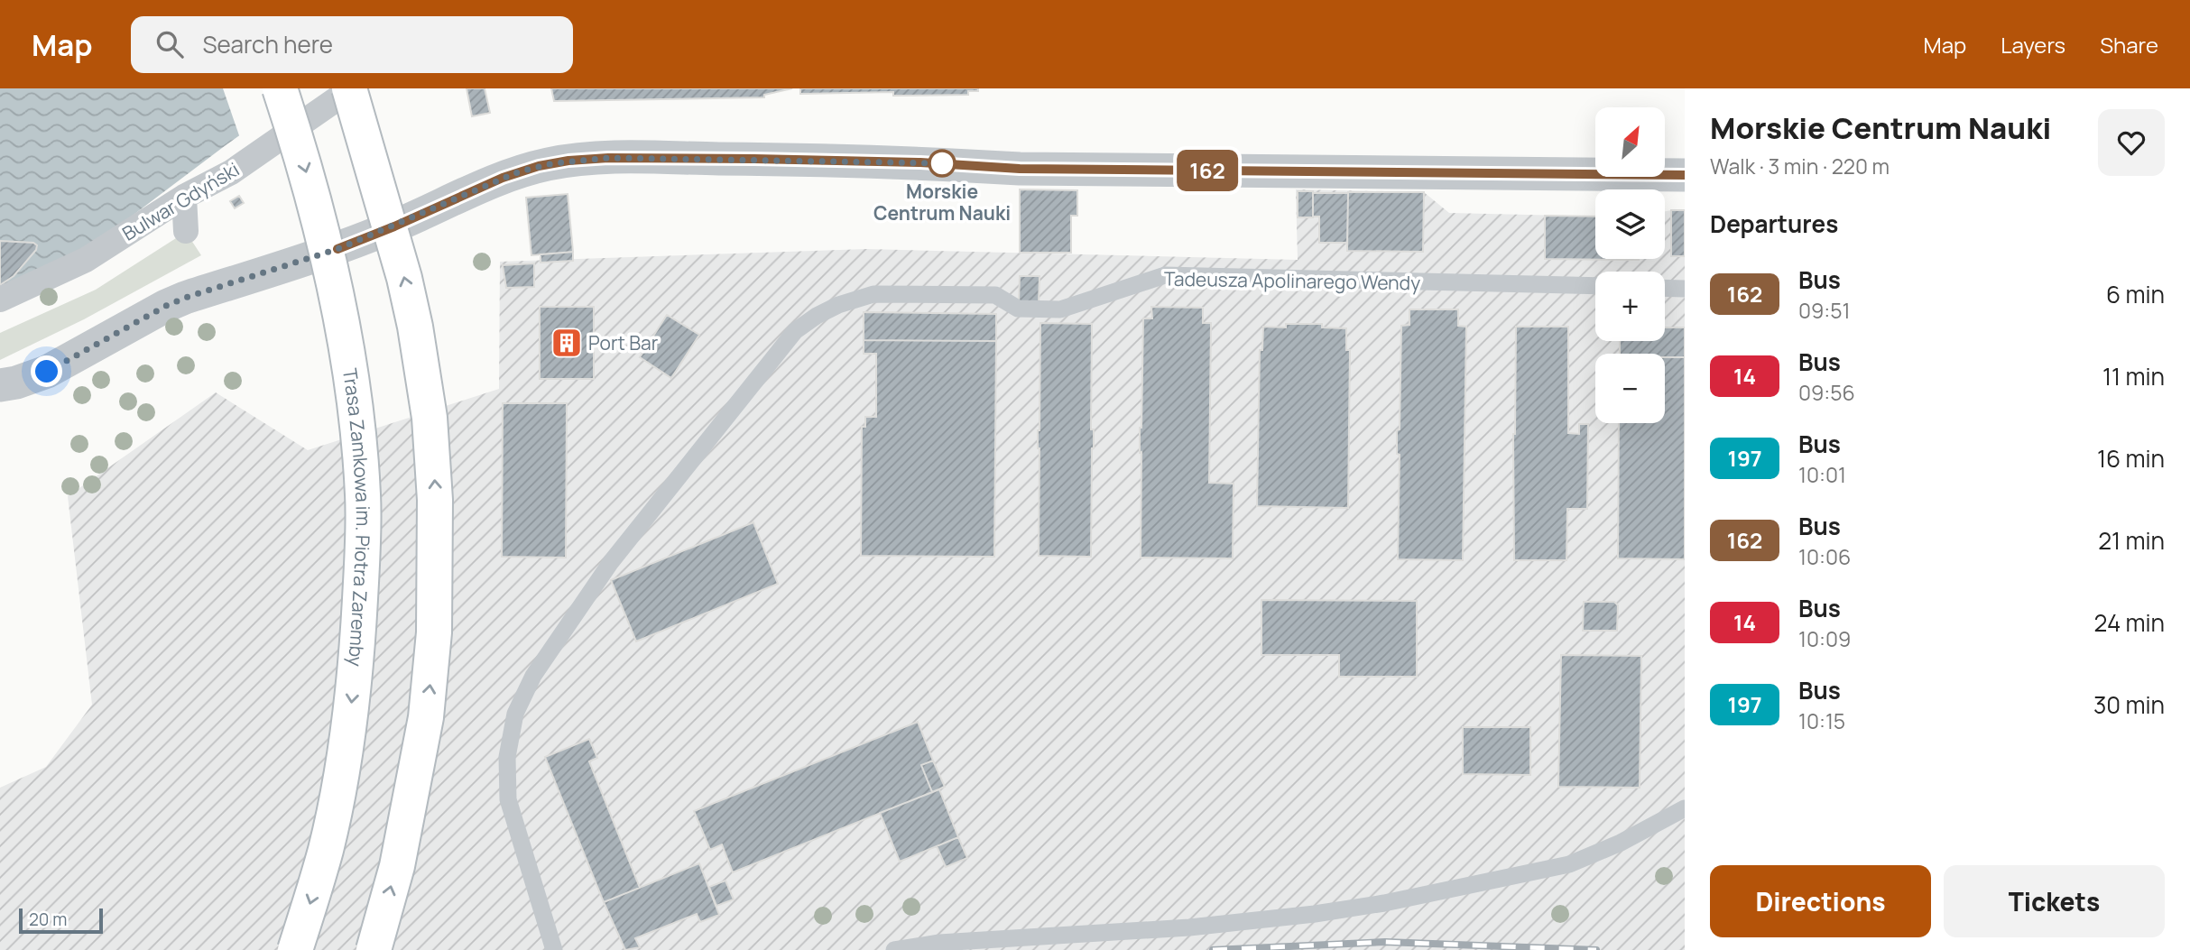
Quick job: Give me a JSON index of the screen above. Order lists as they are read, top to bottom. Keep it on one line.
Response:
{"streets":{"main road":["Trasa Zamkowa im. Piotra Zaremby"],"street":["Bulwar Gdyński"],"lane":["Tadeusza Apolinarego Wendy"]},"places":{"other":["Morskie Centrum Nauki"],"building":["Port Bar"]},"lines":["bus line 162"],"scale_bar":"20 m","north":"top right","page":{"header":"Map","search":"Search here","nav":["Map","Layers","Share"],"on_map":"162","heading":[["Morskie Centrum Nauki","Walk · 3 min · 220 m"],"Departures"],"map_buttons":["+","−"],"list":[{"mark":"162","name":"Bus","note":"09:51","value":"6 min"},{"mark":"14","name":"Bus","note":"09:56","value":"11 min"},{"mark":"197","name":"Bus","note":"10:01","value":"16 min"},{"mark":"162","name":"Bus","note":"10:06","value":"21 min"},{"mark":"14","name":"Bus","note":"10:09","value":"24 min"},{"mark":"197","name":"Bus","note":"10:15","value":"30 min"}],"buttons":["Directions","Tickets"],"scale":"20 m"}}
